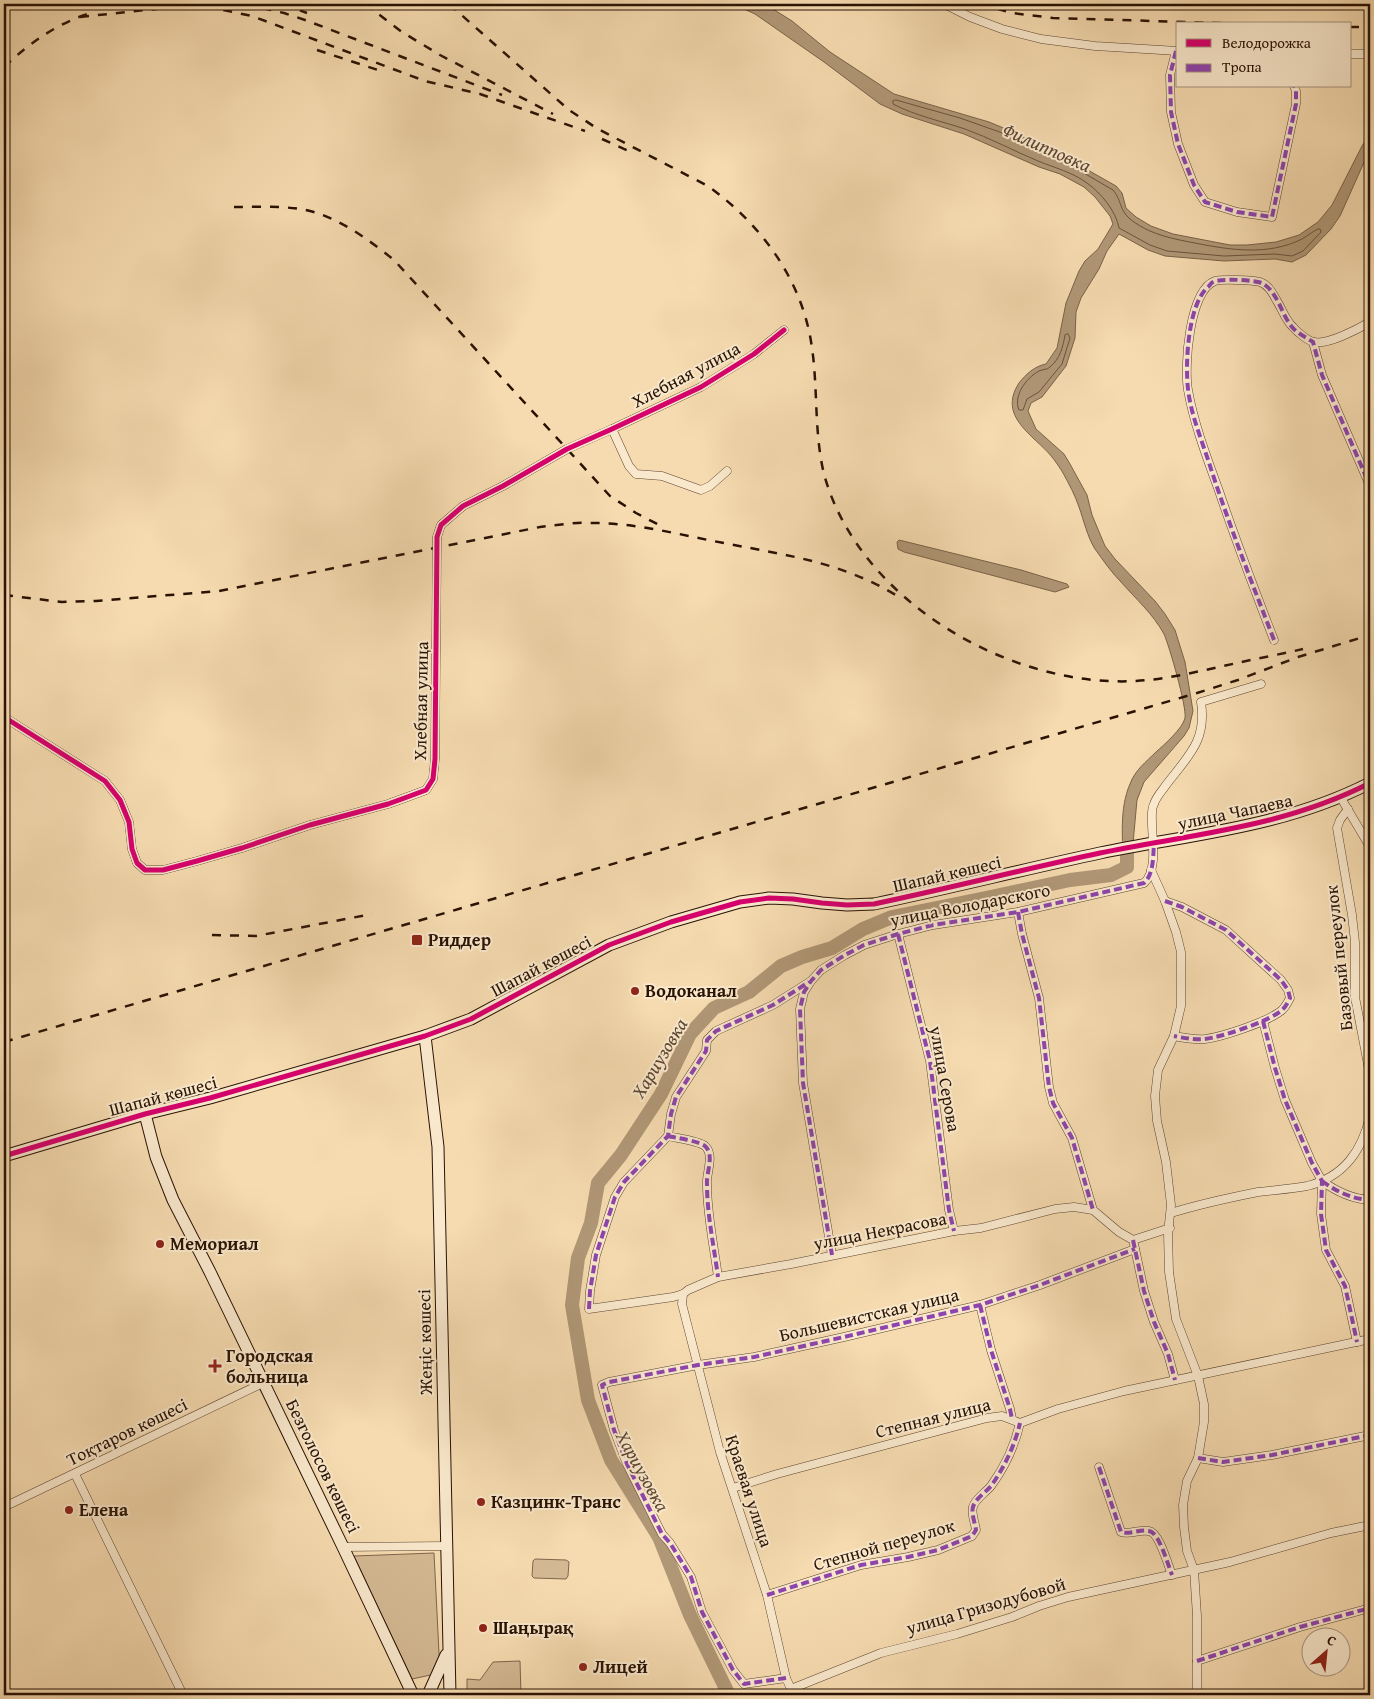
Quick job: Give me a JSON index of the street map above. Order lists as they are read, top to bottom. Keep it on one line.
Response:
{"streets":{"street":["Хлебная улица","улица Чапаева","Шапай көшесі","улица Володарского","Базовый переулок","улица Серова","улица Некрасова","Большевистская улица","Жеңіс көшесі","Степная улица","Тоқтаров көшесі","Безголосов көшесі","Краевая улица","Степной переулок","улица Гризодубовой"]},"crossings":[["улица Чапаева","Шапай көшесі"],["Шапай көшесі","Жеңіс көшесі"],["Шапай көшесі","Безголосов көшесі"],["улица Володарского","улица Серова"],["улица Володарского","улица Некрасова"],["улица Серова","улица Некрасова"],["улица Некрасова","Краевая улица"],["Большевистская улица","Краевая улица"],["Степная улица","Краевая улица"],["Степная улица","Степной переулок"],["Тоқтаров көшесі","Безголосов көшесі"],["Краевая улица","Степной переулок"],["Краевая улица","улица Гризодубовой"]],"water":["Филипповка","Хариузовка"],"places":{"transit":["Риддер"],"other":["Водоканал","Мемориал","Казцинк-Транс","Елена","Шаңырақ","Лицей"],"health":["Городская больница"]},"legend":["Велодорожка","Тропа"],"north":"top right"}
